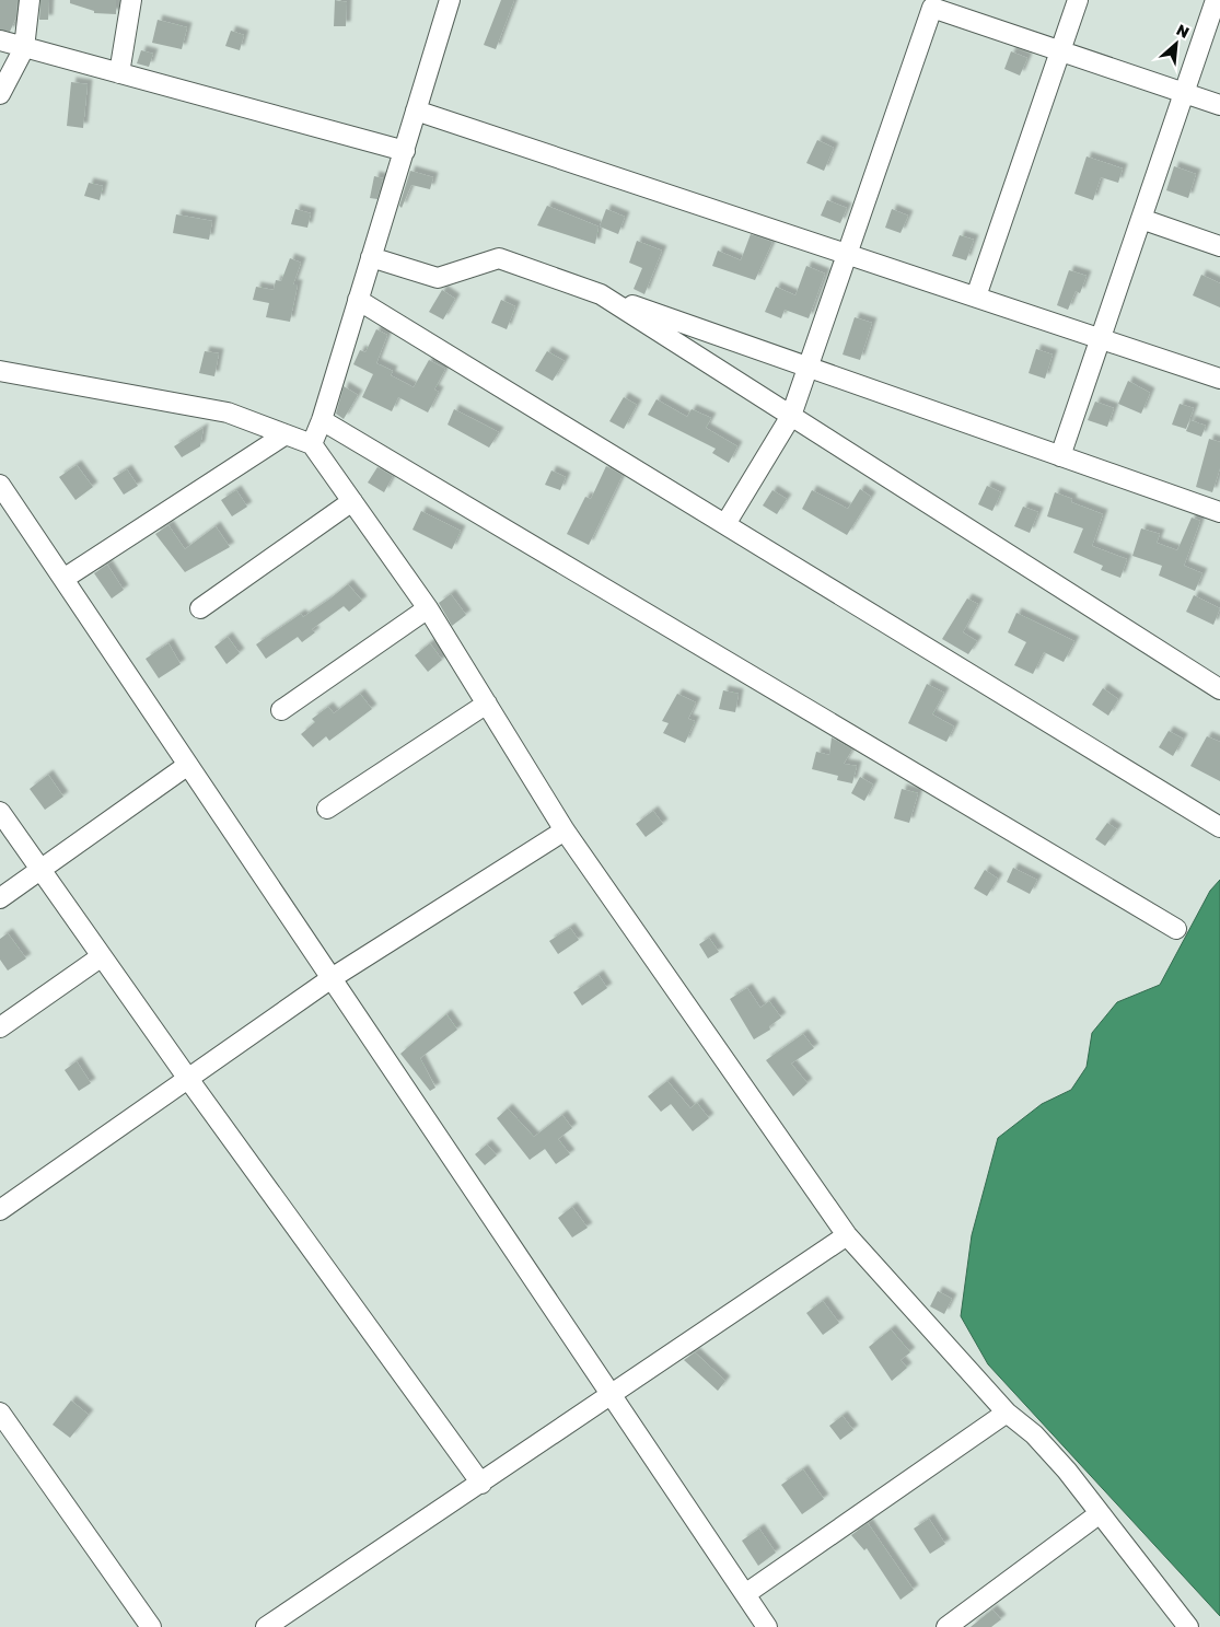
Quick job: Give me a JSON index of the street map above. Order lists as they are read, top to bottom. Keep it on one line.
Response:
{"north":"top right"}
